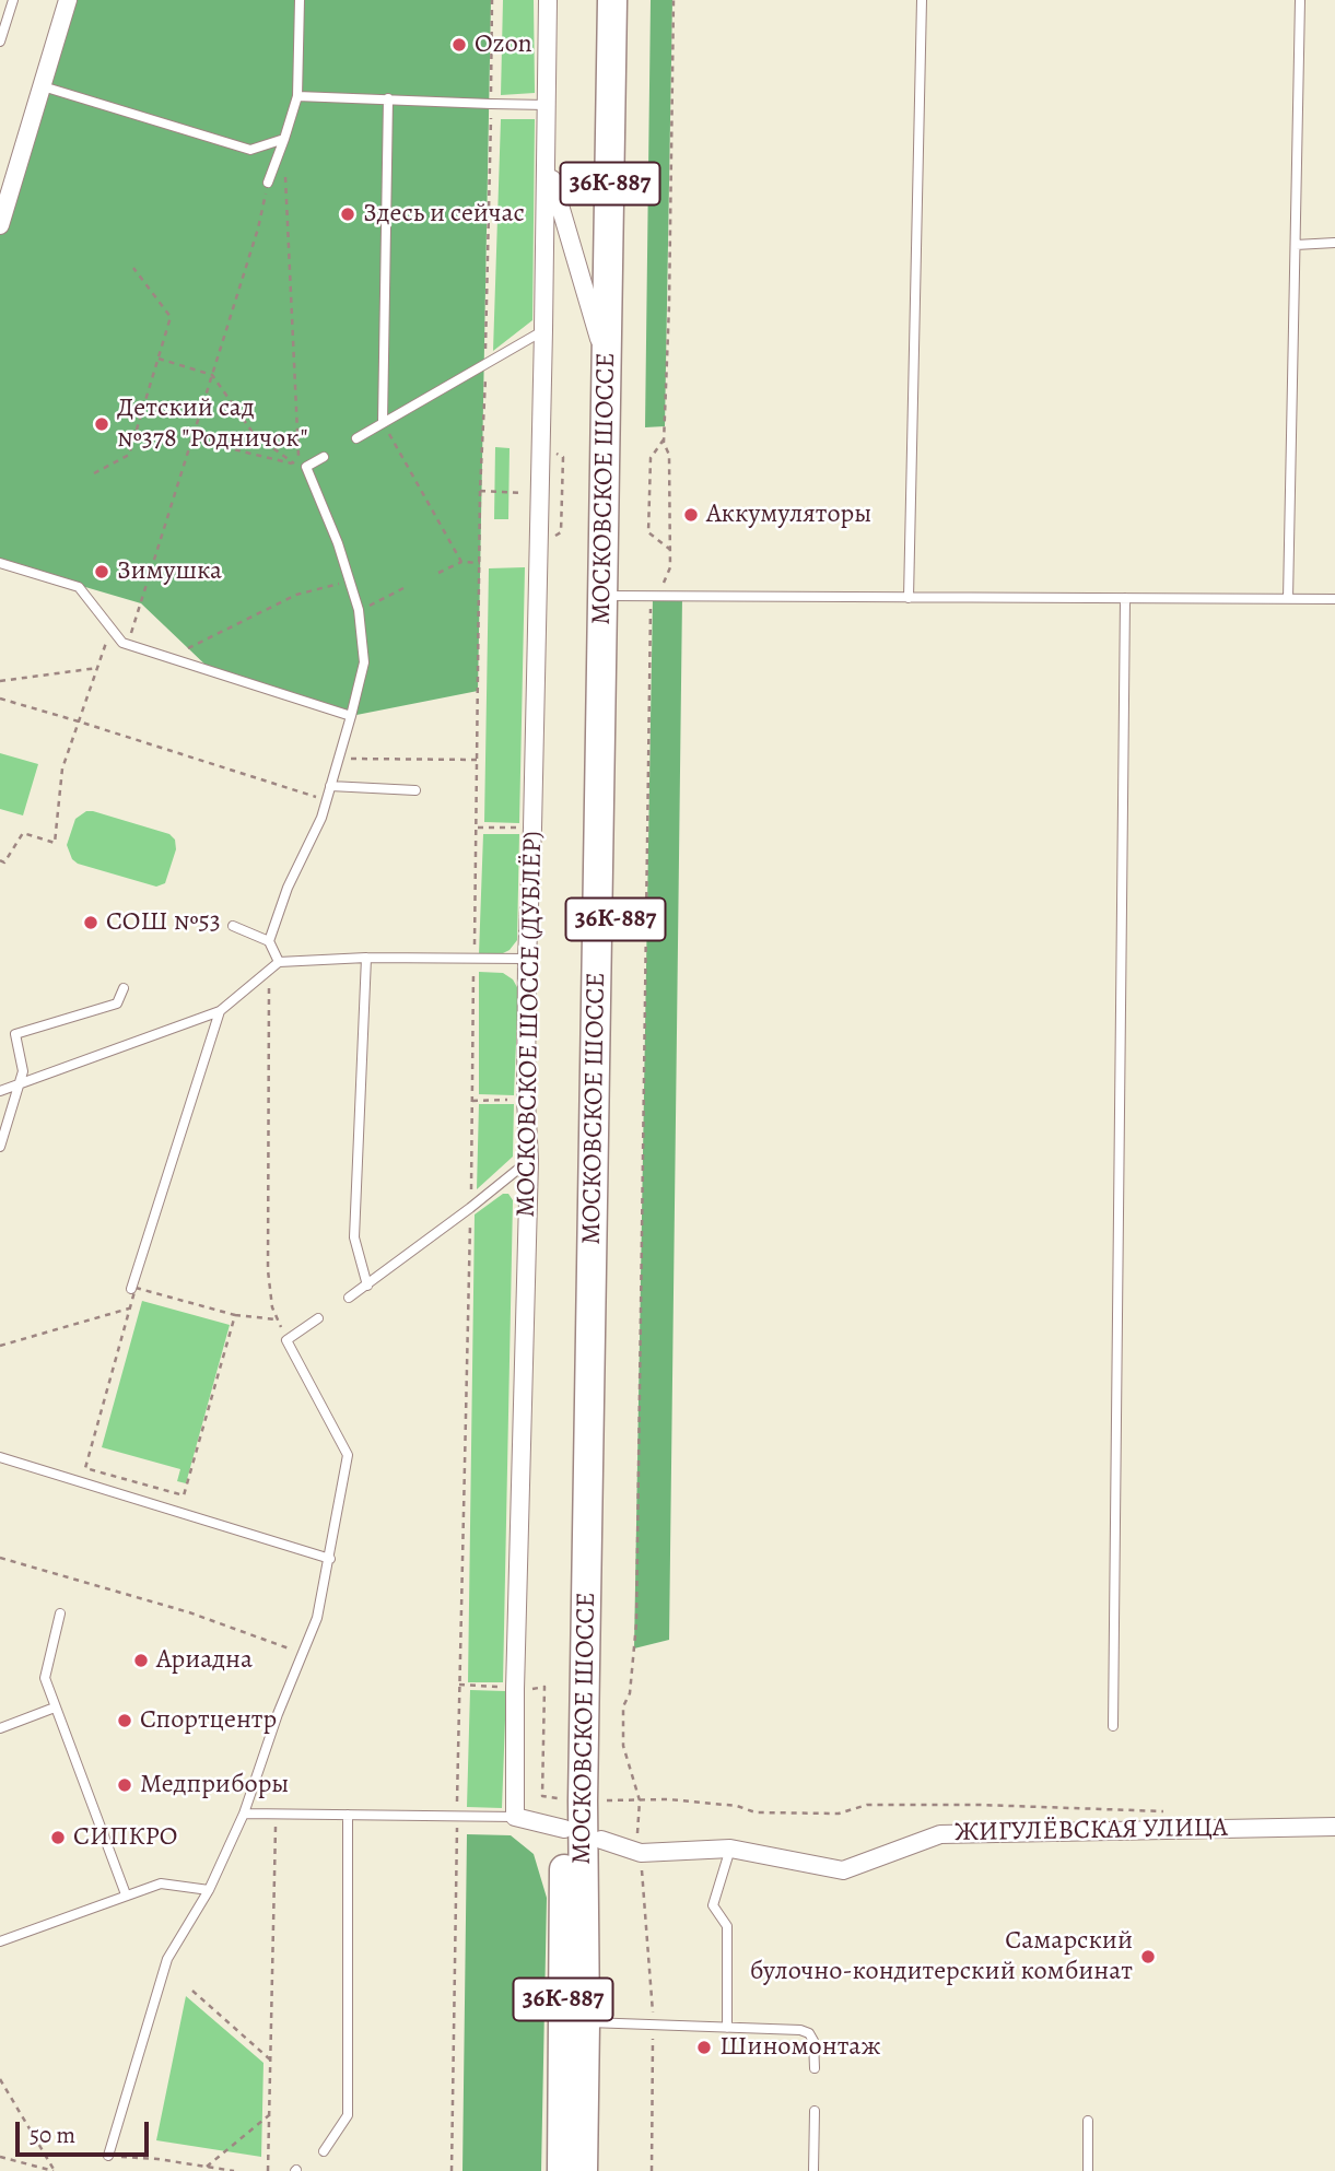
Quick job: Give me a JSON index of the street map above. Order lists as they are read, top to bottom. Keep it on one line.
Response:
{"streets":{"main road":["36К-887","МОСКОВСКОЕ ШОССЕ"],"street":["МОСКОВСКОЕ ШОССЕ (ДУБЛЁР)","ЖИГУЛЁВСКАЯ УЛИЦА"]},"crossings":[["МОСКОВСКОЕ ШОССЕ","МОСКОВСКОЕ ШОССЕ (ДУБЛЁР)"],["МОСКОВСКОЕ ШОССЕ","ЖИГУЛЁВСКАЯ УЛИЦА"]],"places":["Ozon","Здесь и сейчас","Детский сад №378 \"Родничок\"","Аккумуляторы","Зимушка","СОШ №53","Ариадна","Спортцентр","Медприборы","СИПКРО","Самарский булочно-кондитерский комбинат","Шиномонтаж"],"scale_bar":"50 m"}
